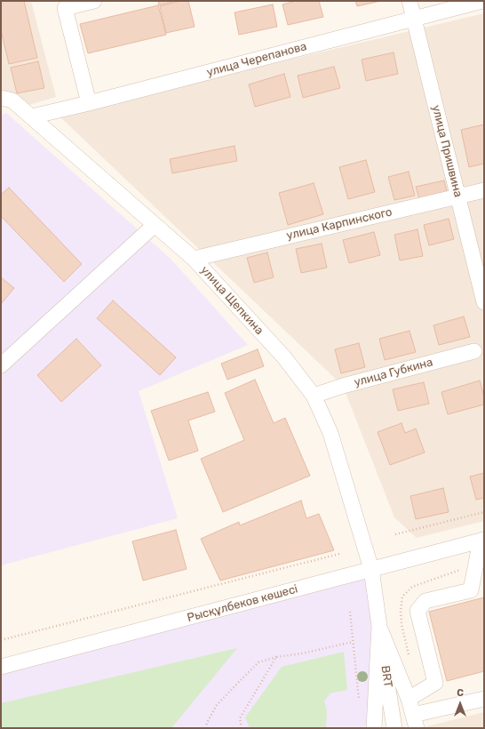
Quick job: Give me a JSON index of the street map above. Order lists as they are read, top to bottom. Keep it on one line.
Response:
{"streets":{"street":["улица Черепанова","улица Пришвина","улица Карпинского","улица Щепкина","улица Губкина","Рысқұлбеков көшесі","BRT"]},"crossings":[["улица Черепанова","улица Пришвина"],["улица Черепанова","улица Щепкина"],["улица Пришвина","улица Карпинского"],["улица Карпинского","улица Щепкина"],["улица Щепкина","улица Губкина"],["улица Щепкина","Рысқұлбеков көшесі"],["улица Щепкина","BRT"]],"north":"top"}
